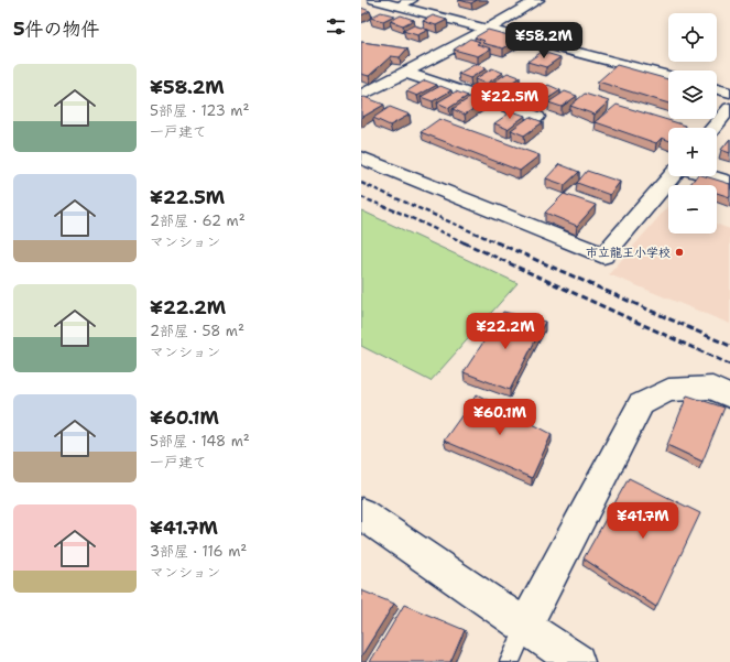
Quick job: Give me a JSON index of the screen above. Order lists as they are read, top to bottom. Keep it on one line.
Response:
{"places":["市立龍王小学校"],"page":{"heading":"5件の物件","map_buttons":["+","−"],"price":["¥58.2M","¥22.5M","¥22.2M","¥60.1M","¥41.7M"],"list":[{"name":"¥58.2M","note":"5部屋 · 123 m² · 一戸建て"},{"name":"¥22.5M","note":"2部屋 · 62 m² · マンション"},{"name":"¥22.2M","note":"2部屋 · 58 m² · マンション"},{"name":"¥60.1M","note":"5部屋 · 148 m² · 一戸建て"},{"name":"¥41.7M","note":"3部屋 · 116 m² · マンション"}]}}
